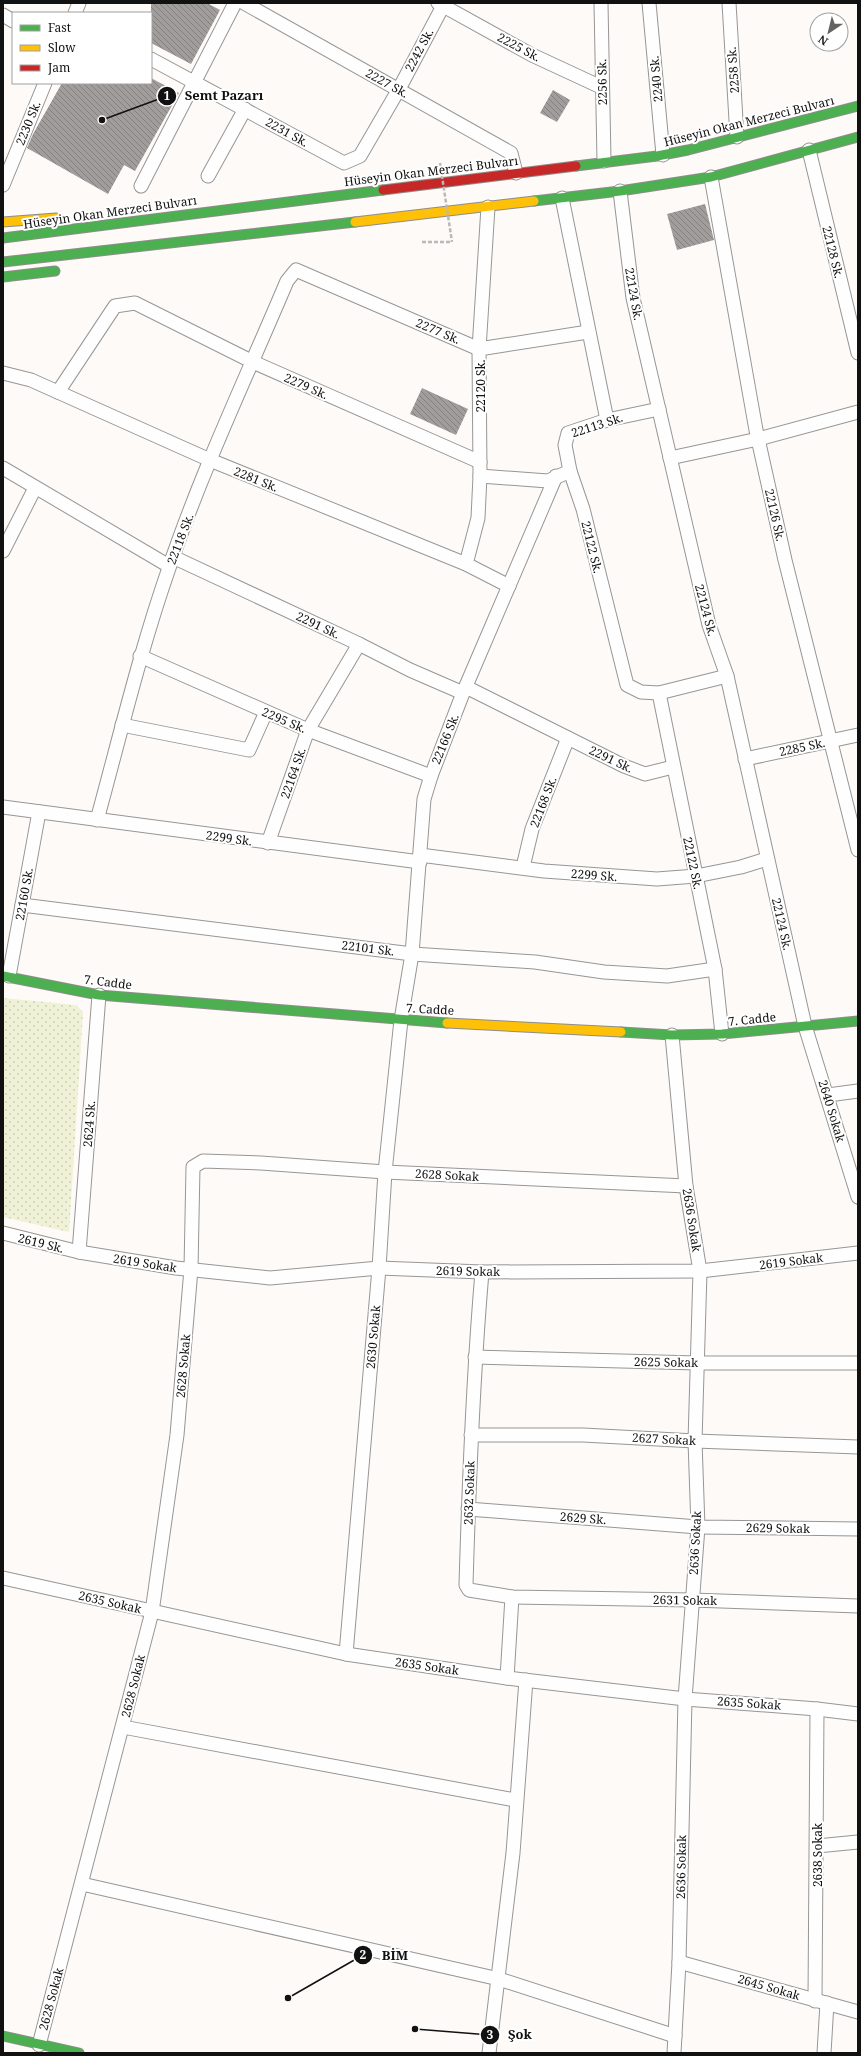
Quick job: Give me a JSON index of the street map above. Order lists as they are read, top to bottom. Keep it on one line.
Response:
{"streets":{"main road":["Hüseyin Okan Merzeci Bulvarı","7. Cadde"],"street":["2225 Sk.","2242 Sk.","2258 Sk.","2240 Sk.","2256 Sk.","2227 Sk.","2230 Sk.","2231 Sk.","22128 Sk.","22124 Sk.","2277 Sk.","2279 Sk.","22120 Sk.","22113 Sk.","2281 Sk.","22126 Sk.","22118 Sk.","22122 Sk.","2291 Sk.","2295 Sk.","22166 Sk.","2285 Sk.","22164 Sk.","22168 Sk.","2299 Sk.","22160 Sk.","22101 Sk.","2640 Sokak","2624 Sk.","2628 Sokak","2636 Sokak","2619 Sk.","2619 Sokak","2630 Sokak","2625 Sokak","2627 Sokak","2632 Sokak","2629 Sk.","2629 Sokak","2631 Sokak","2635 Sokak","2638 Sokak","2645 Sokak"]},"crossings":[["2225 Sk.","2242 Sk."],["2225 Sk.","2256 Sk."],["2242 Sk.","2227 Sk."],["2242 Sk.","2231 Sk."],["2258 Sk.","Hüseyin Okan Merzeci Bulvarı"],["2240 Sk.","Hüseyin Okan Merzeci Bulvarı"],["2256 Sk.","Hüseyin Okan Merzeci Bulvarı"],["2227 Sk.","Hüseyin Okan Merzeci Bulvarı"],["22124 Sk.","22113 Sk."],["22124 Sk.","22122 Sk."],["22124 Sk.","2285 Sk."],["22124 Sk.","2299 Sk."],["22124 Sk.","7. Cadde"],["22124 Sk.","2640 Sokak"],["2277 Sk.","22120 Sk."],["2277 Sk.","22118 Sk."],["2279 Sk.","22120 Sk."],["2279 Sk.","2281 Sk."],["2279 Sk.","22118 Sk."],["22120 Sk.","2281 Sk."],["22113 Sk.","22122 Sk."],["2281 Sk.","22118 Sk."],["2281 Sk.","22166 Sk."],["22126 Sk.","2285 Sk."],["22118 Sk.","2291 Sk."],["22118 Sk.","2295 Sk."],["22118 Sk.","2299 Sk."],["22122 Sk.","2291 Sk."],["22122 Sk.","2299 Sk."],["22122 Sk.","22101 Sk."],["22122 Sk.","7. Cadde"],["2291 Sk.","22166 Sk."],["2291 Sk.","22164 Sk."],["2291 Sk.","22168 Sk."],["2295 Sk.","22166 Sk."],["2295 Sk.","22164 Sk."],["22166 Sk.","2299 Sk."],["22166 Sk.","22101 Sk."],["22166 Sk.","7. Cadde"],["22166 Sk.","2630 Sokak"],["22164 Sk.","2299 Sk."],["22168 Sk.","2299 Sk."],["2299 Sk.","22160 Sk."],["22160 Sk.","22101 Sk."],["22160 Sk.","7. Cadde"],["7. Cadde","2640 Sokak"],["7. Cadde","2624 Sk."],["7. Cadde","2636 Sokak"],["7. Cadde","2630 Sokak"],["2624 Sk.","2619 Sk."],["2624 Sk.","2619 Sokak"],["2628 Sokak","2636 Sokak"],["2628 Sokak","2619 Sokak"],["2628 Sokak","2630 Sokak"],["2628 Sokak","2635 Sokak"],["2636 Sokak","2619 Sokak"],["2636 Sokak","2625 Sokak"],["2636 Sokak","2627 Sokak"],["2636 Sokak","2629 Sk."],["2636 Sokak","2629 Sokak"],["2636 Sokak","2631 Sokak"],["2636 Sokak","2635 Sokak"],["2636 Sokak","2645 Sokak"],["2619 Sk.","2619 Sokak"],["2619 Sokak","2630 Sokak"],["2619 Sokak","2632 Sokak"],["2630 Sokak","2635 Sokak"],["2625 Sokak","2632 Sokak"],["2627 Sokak","2632 Sokak"],["2632 Sokak","2629 Sk."],["2632 Sokak","2631 Sokak"],["2629 Sk.","2629 Sokak"],["2635 Sokak","2638 Sokak"],["2638 Sokak","2645 Sokak"]],"places":["Semt Pazarı","BİM","Şok"],"legend":["Fast","Slow","Jam"],"north":"bottom left"}
